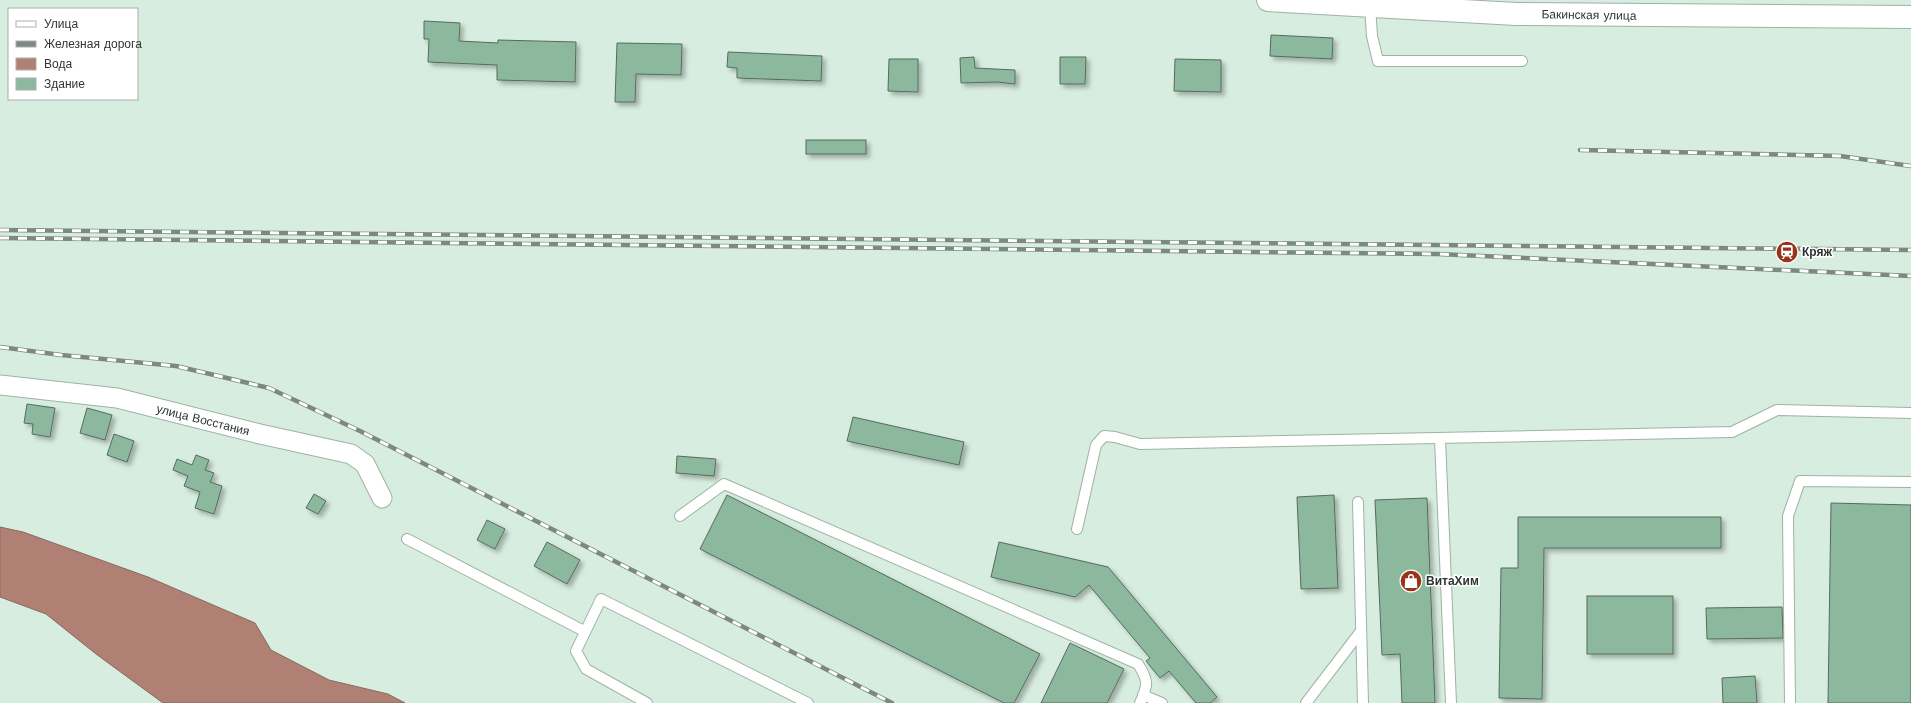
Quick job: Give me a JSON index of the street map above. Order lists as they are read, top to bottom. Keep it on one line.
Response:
{"streets":{"main road":["Бакинская улица"],"street":["улица Восстания"]},"places":{"station":["Кряж"],"shop":["ВитаХим"]},"legend":["Улица","Железная дорога","Вода","Здание"]}
